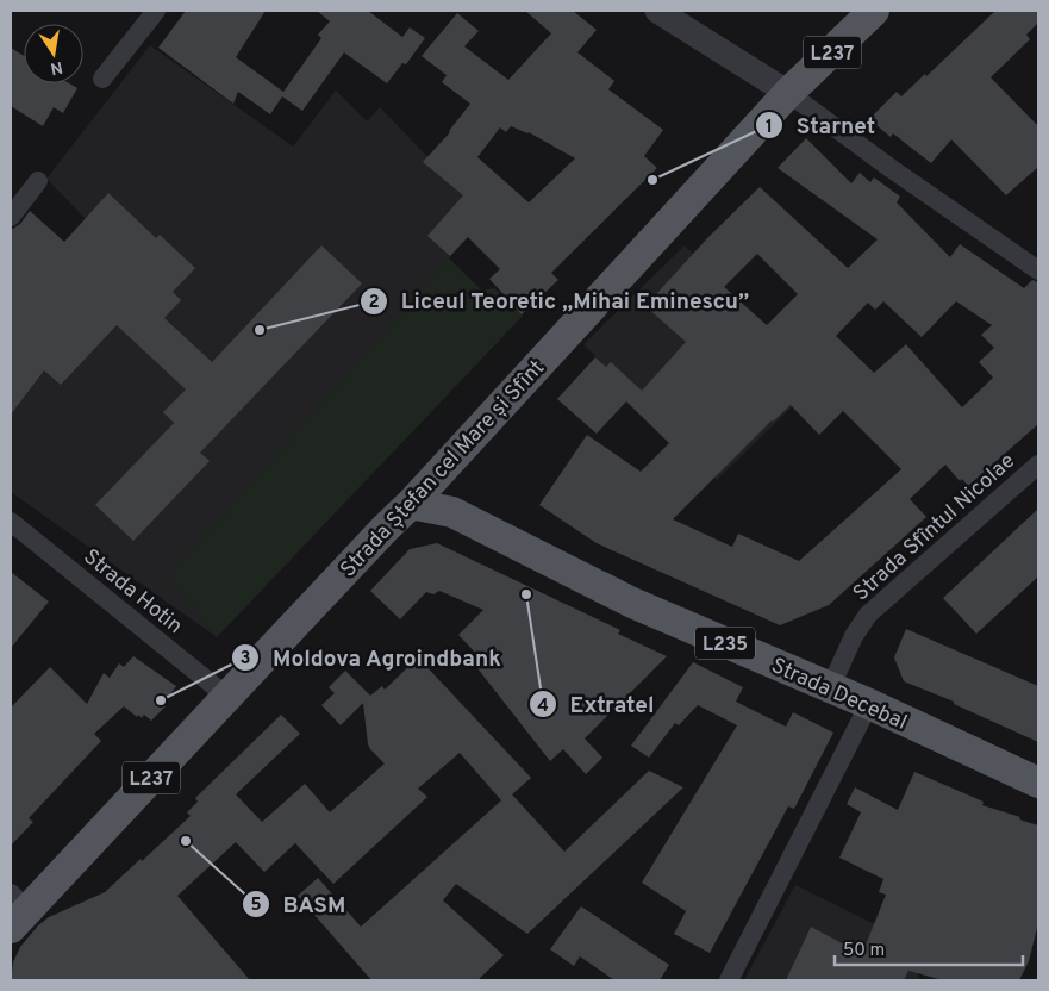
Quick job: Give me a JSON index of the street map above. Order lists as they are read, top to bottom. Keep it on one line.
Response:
{"streets":{"main road":["L237","Strada Ștefan cel Mare și Sfînt","L235","Strada Decebal"],"street":["Strada Sfîntul Nicolae","Strada Hotin"]},"crossings":[["Strada Ștefan cel Mare și Sfînt","Strada Hotin"],["Strada Ștefan cel Mare și Sfînt","Strada Decebal"],["Strada Sfîntul Nicolae","Strada Decebal"]],"places":["Starnet","Liceul Teoretic „Mihai Eminescu”","Extratel","Moldova Agroindbank","BASM"],"scale_bar":"50 m","north":"bottom"}
